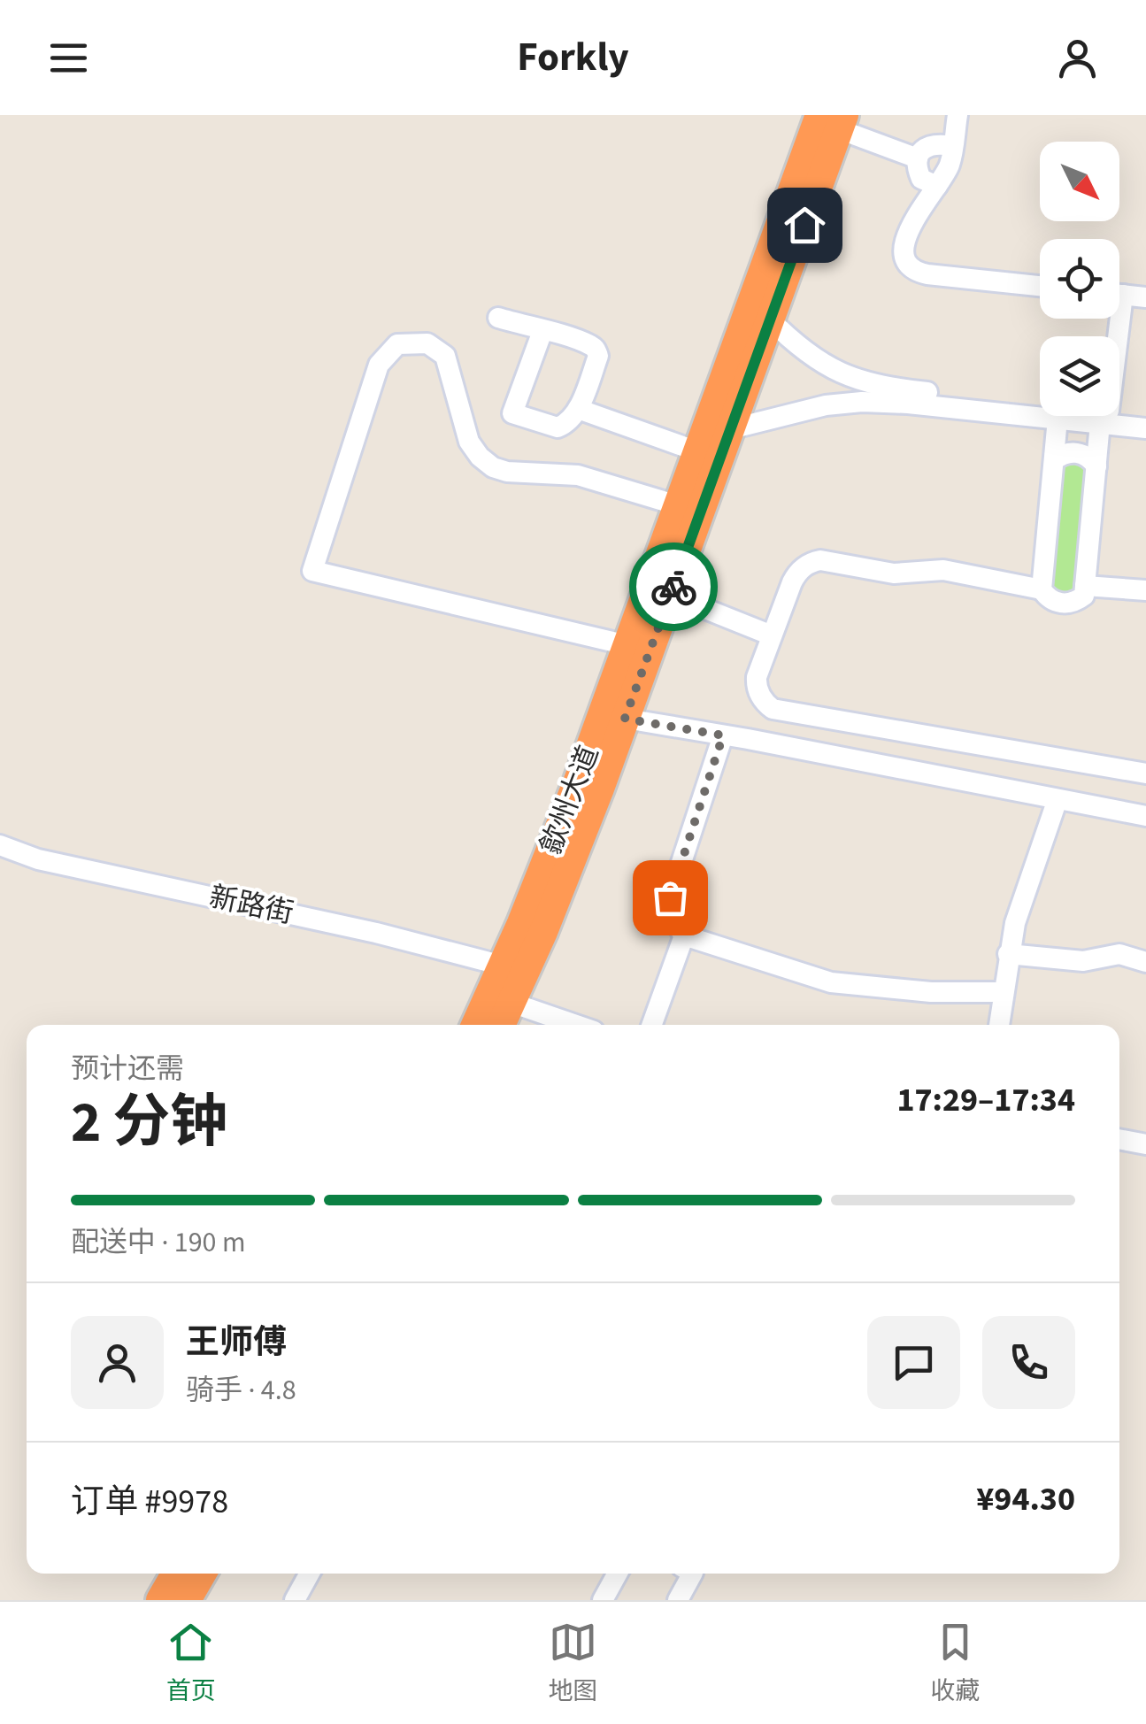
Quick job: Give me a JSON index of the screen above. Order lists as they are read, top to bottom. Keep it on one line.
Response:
{"streets":{"highway":["歙州大道"],"street":["新路街"]},"crossings":[["歙州大道","新路街"]],"north":"bottom right","page":{"header":"Forkly","heading":["2 分钟","预计还需","17:29–17:34"],"panel":["王师傅","骑手 · 4.8","订单 #9978","¥94.30"],"bar":"配送中 · 190 m","tabs":["首页","地图","收藏"]}}
